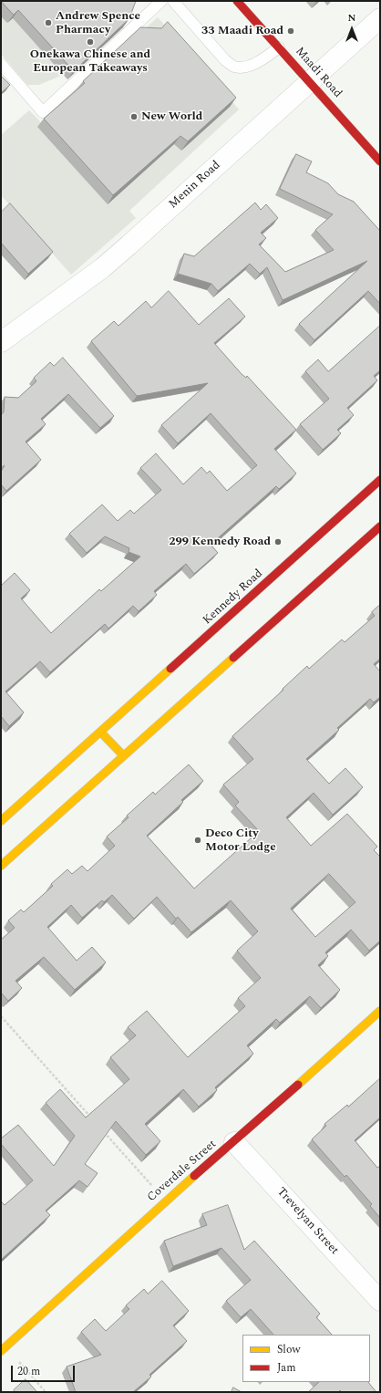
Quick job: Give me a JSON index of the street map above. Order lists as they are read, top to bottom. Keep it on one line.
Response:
{"streets":{"main road":["Maadi Road","Kennedy Road","Coverdale Street"],"street":["Menin Road","Trevelyan Street"]},"crossings":[["Maadi Road","Menin Road"],["Coverdale Street","Trevelyan Street"]],"places":["Andrew Spence Pharmacy","33 Maadi Road","Onekawa Chinese and European Takeaways","New World","299 Kennedy Road","Deco City Motor Lodge"],"legend":["Slow","Jam"],"scale_bar":"20 m","north":"top"}
